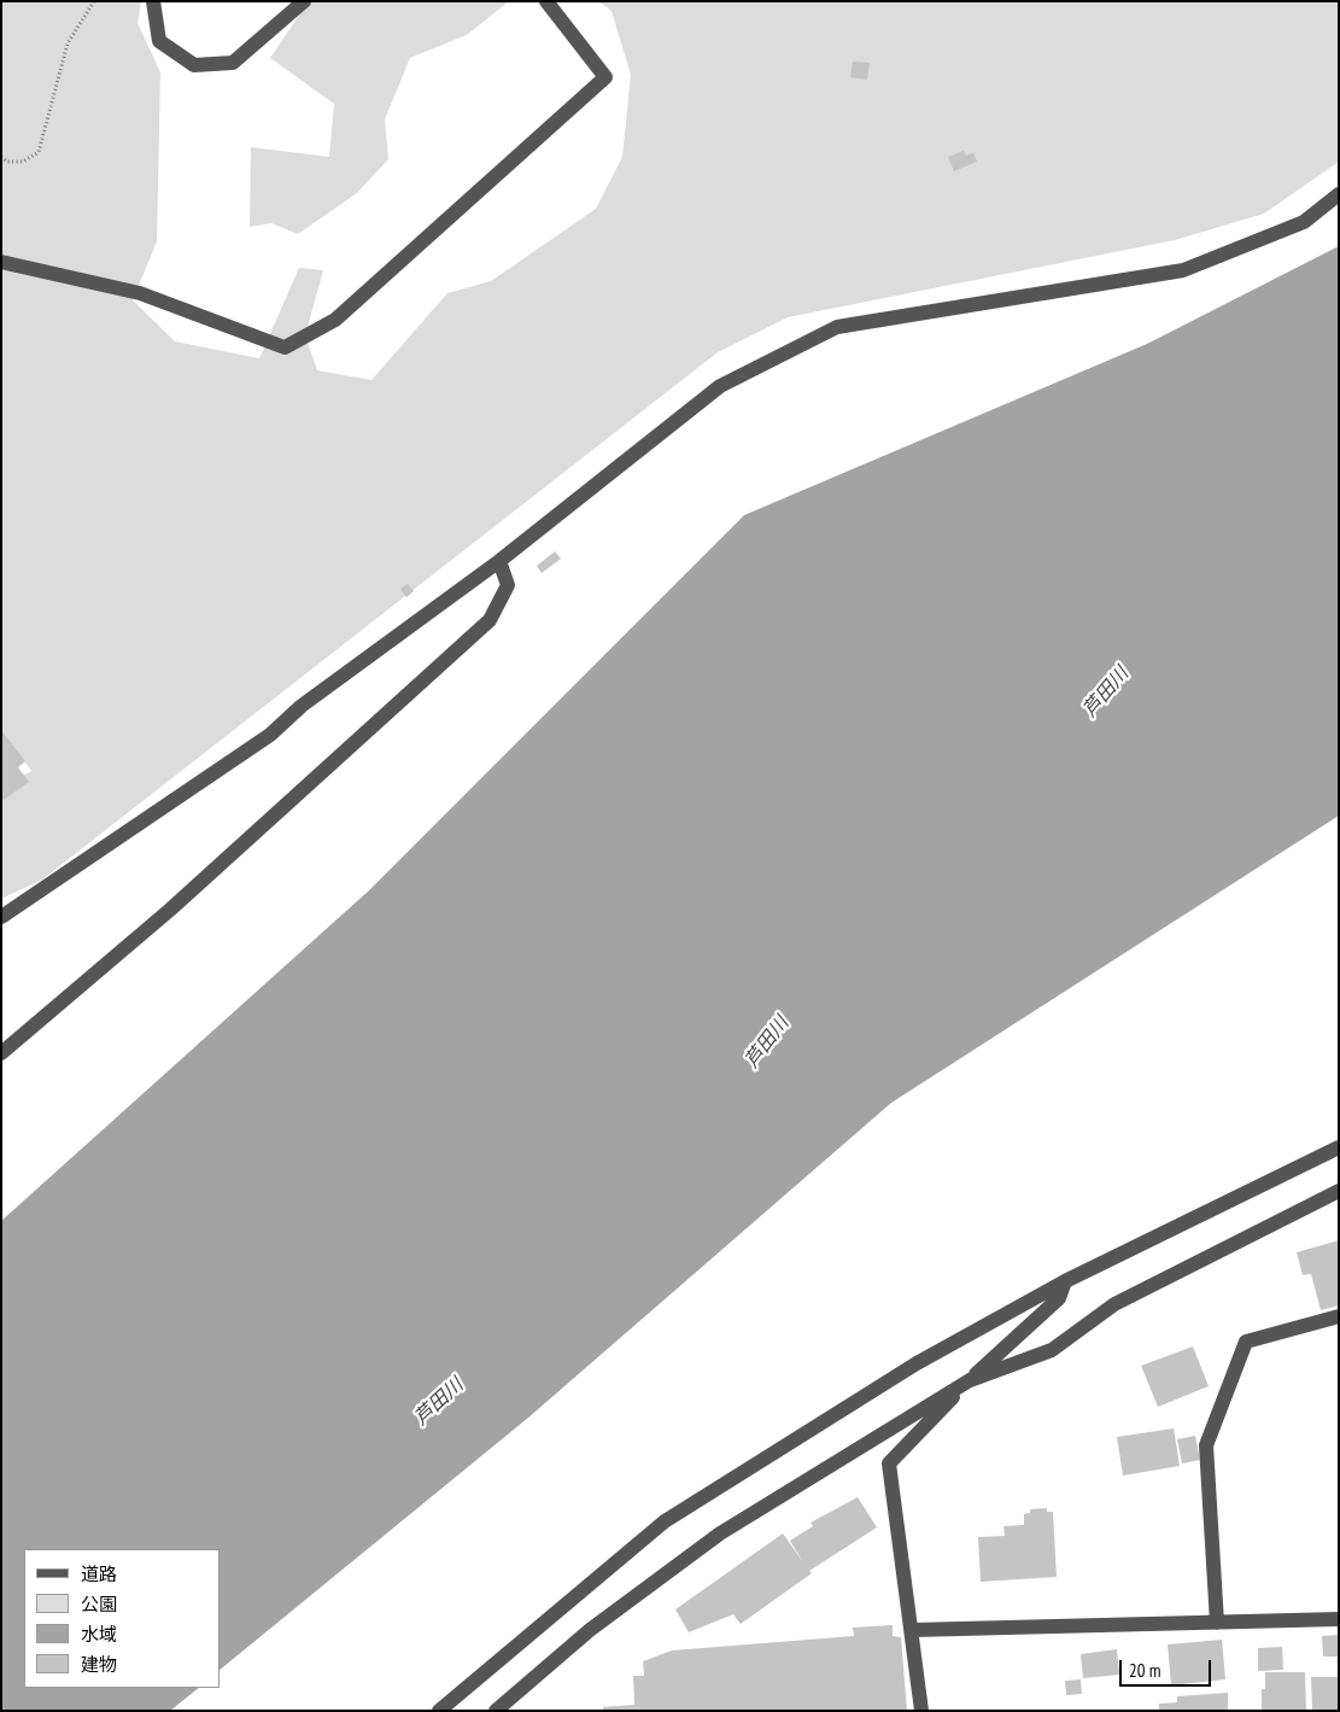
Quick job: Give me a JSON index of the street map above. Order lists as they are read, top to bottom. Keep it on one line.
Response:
{"water":["芦田川"],"legend":["道路","公園","水域","建物"],"scale_bar":"20 m"}
